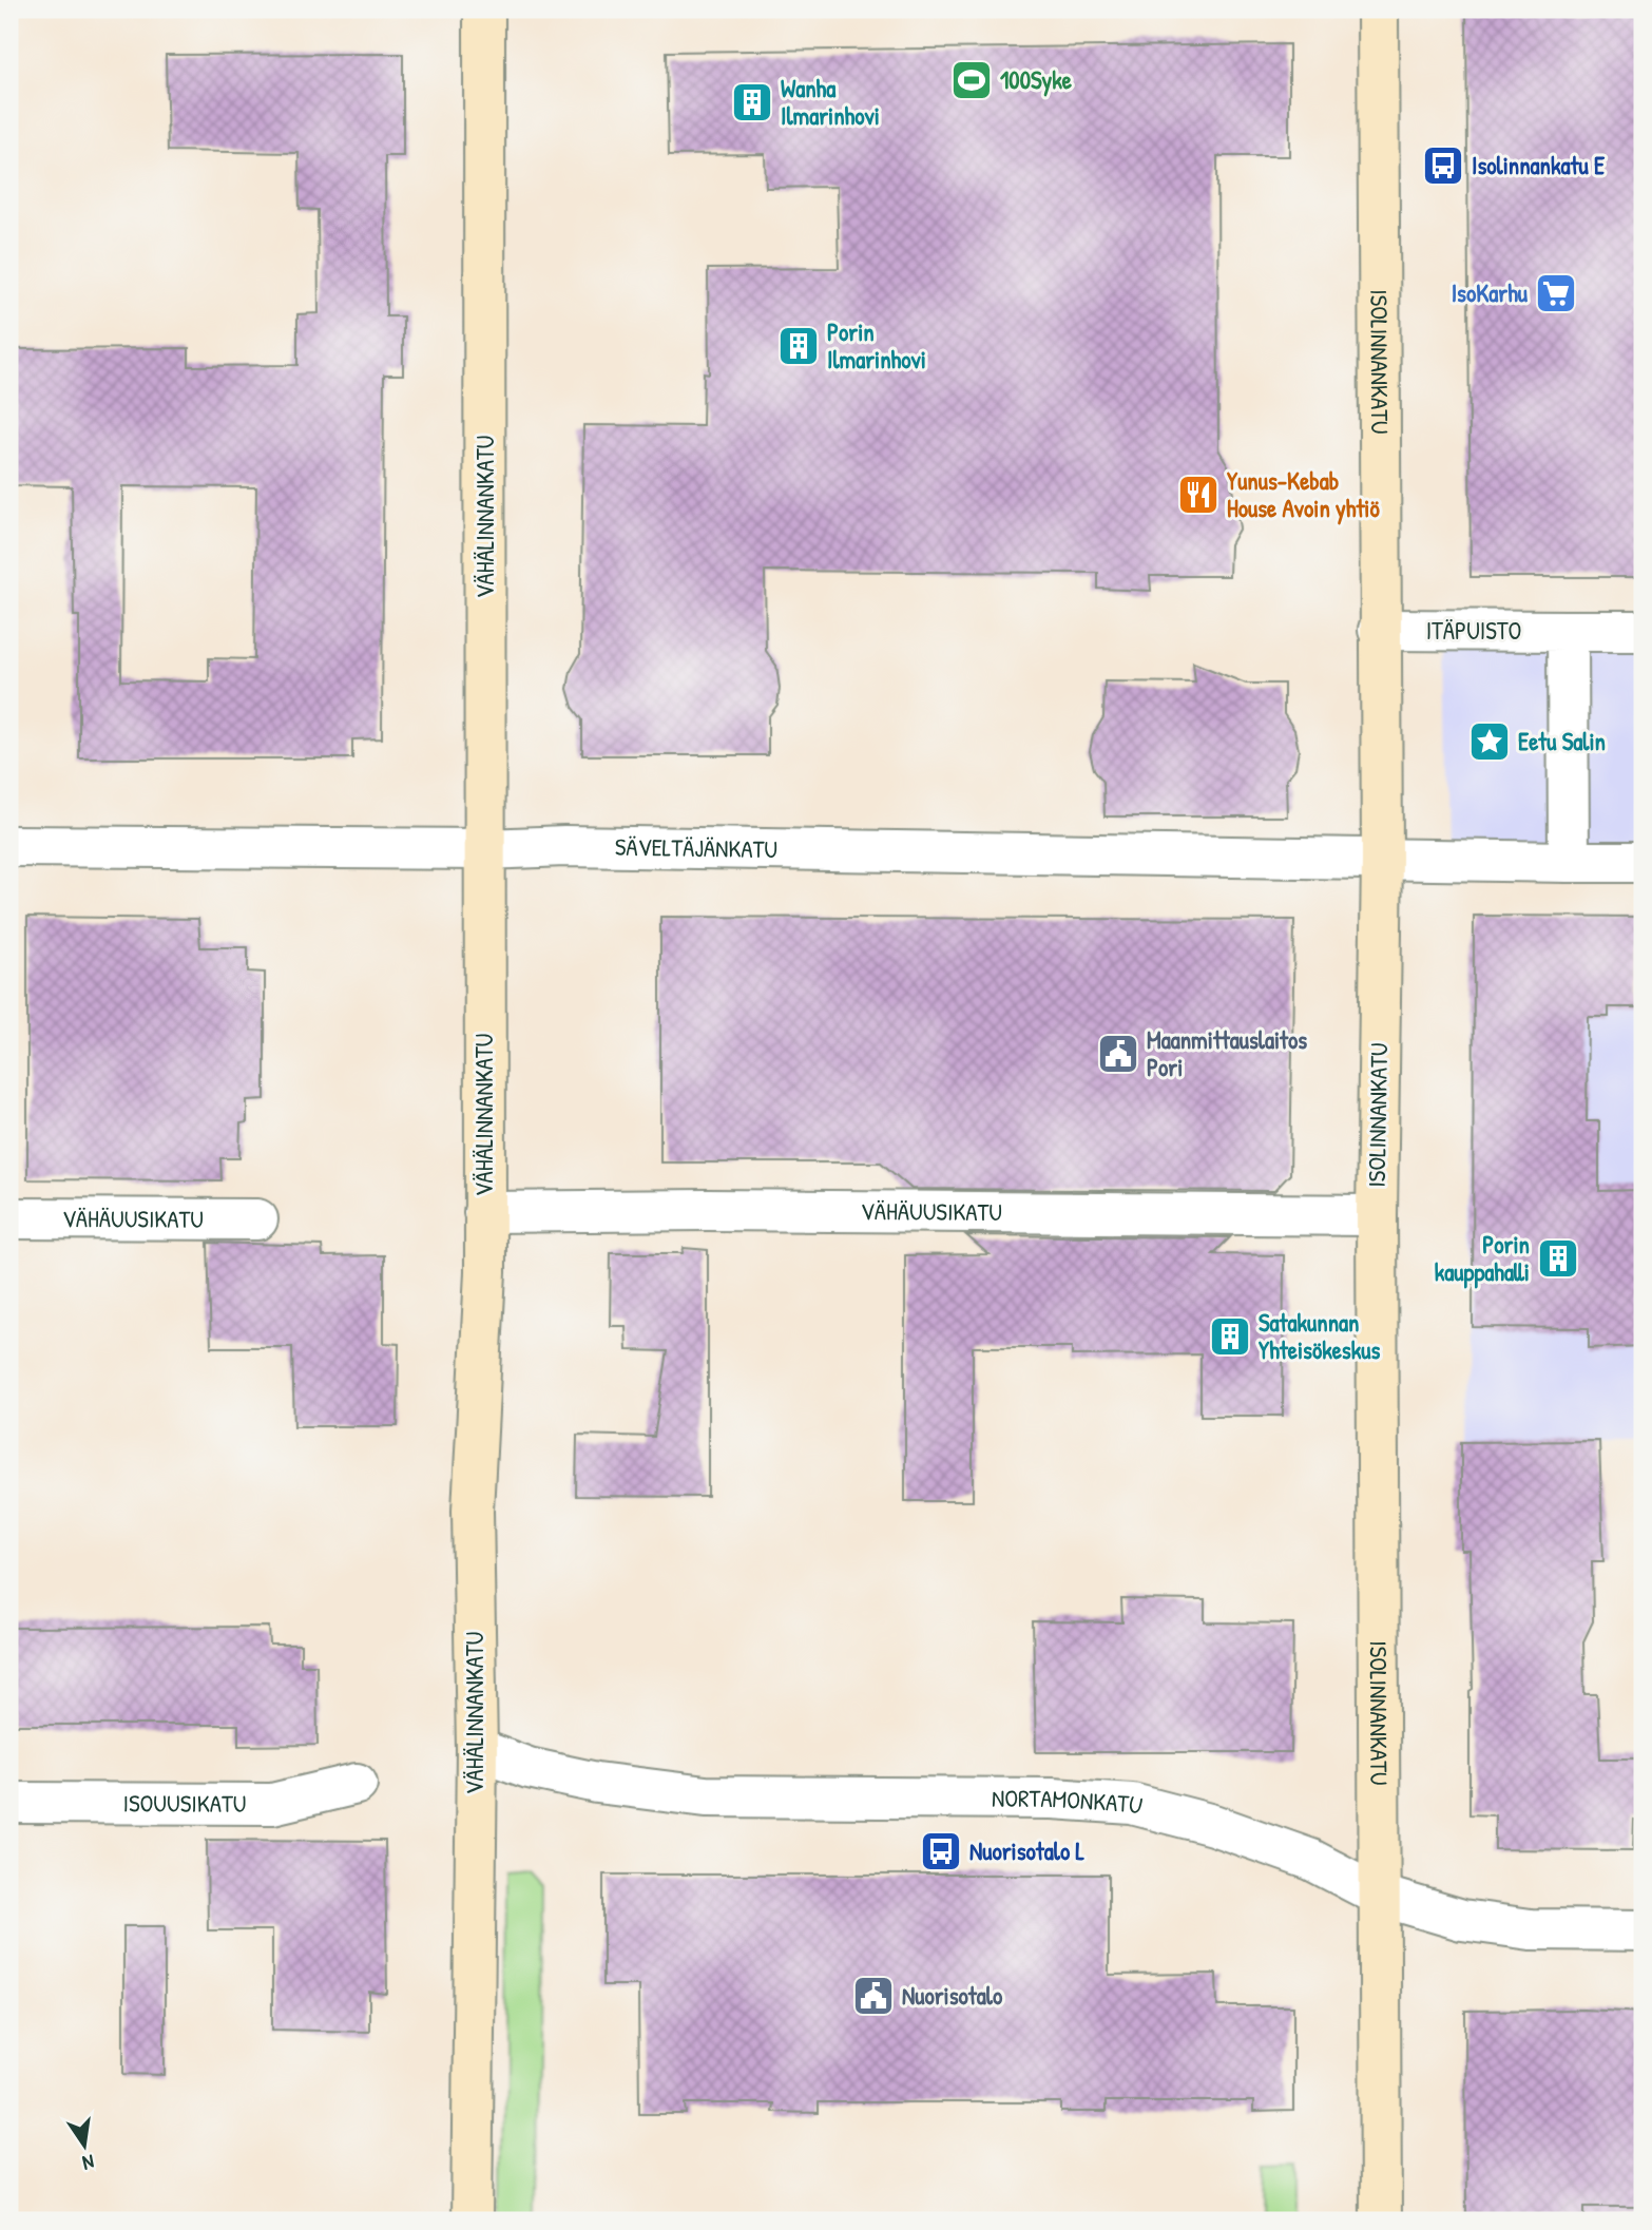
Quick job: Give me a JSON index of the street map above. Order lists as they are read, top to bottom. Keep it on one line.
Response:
{"streets":{"main road":["ISOLINNANKATU","VÄHÄLINNANKATU"],"street":["ITÄPUISTO","SÄVELTÄJÄNKATU","VÄHÄUUSIKATU","ISOUUSIKATU","NORTAMONKATU"]},"crossings":[["ISOLINNANKATU","ITÄPUISTO"],["ISOLINNANKATU","SÄVELTÄJÄNKATU"],["ISOLINNANKATU","VÄHÄUUSIKATU"],["ISOLINNANKATU","NORTAMONKATU"],["VÄHÄLINNANKATU","SÄVELTÄJÄNKATU"],["VÄHÄLINNANKATU","VÄHÄUUSIKATU"],["VÄHÄLINNANKATU","NORTAMONKATU"]],"places":{"sports":["100Syke"],"building":["Wanha Ilmarinhovi","Porin Ilmarinhovi","Porin kauppahalli","Satakunnan Yhteisökeskus"],"bus stop":["Isolinnankatu E","Nuorisotalo L"],"supermarket":["IsoKarhu"],"restaurant":["Yunus-Kebab House Avoin yhtiö"],"place":["Eetu Salin"],"public building":["Maanmittauslaitos Pori","Nuorisotalo"]},"north":"bottom"}
